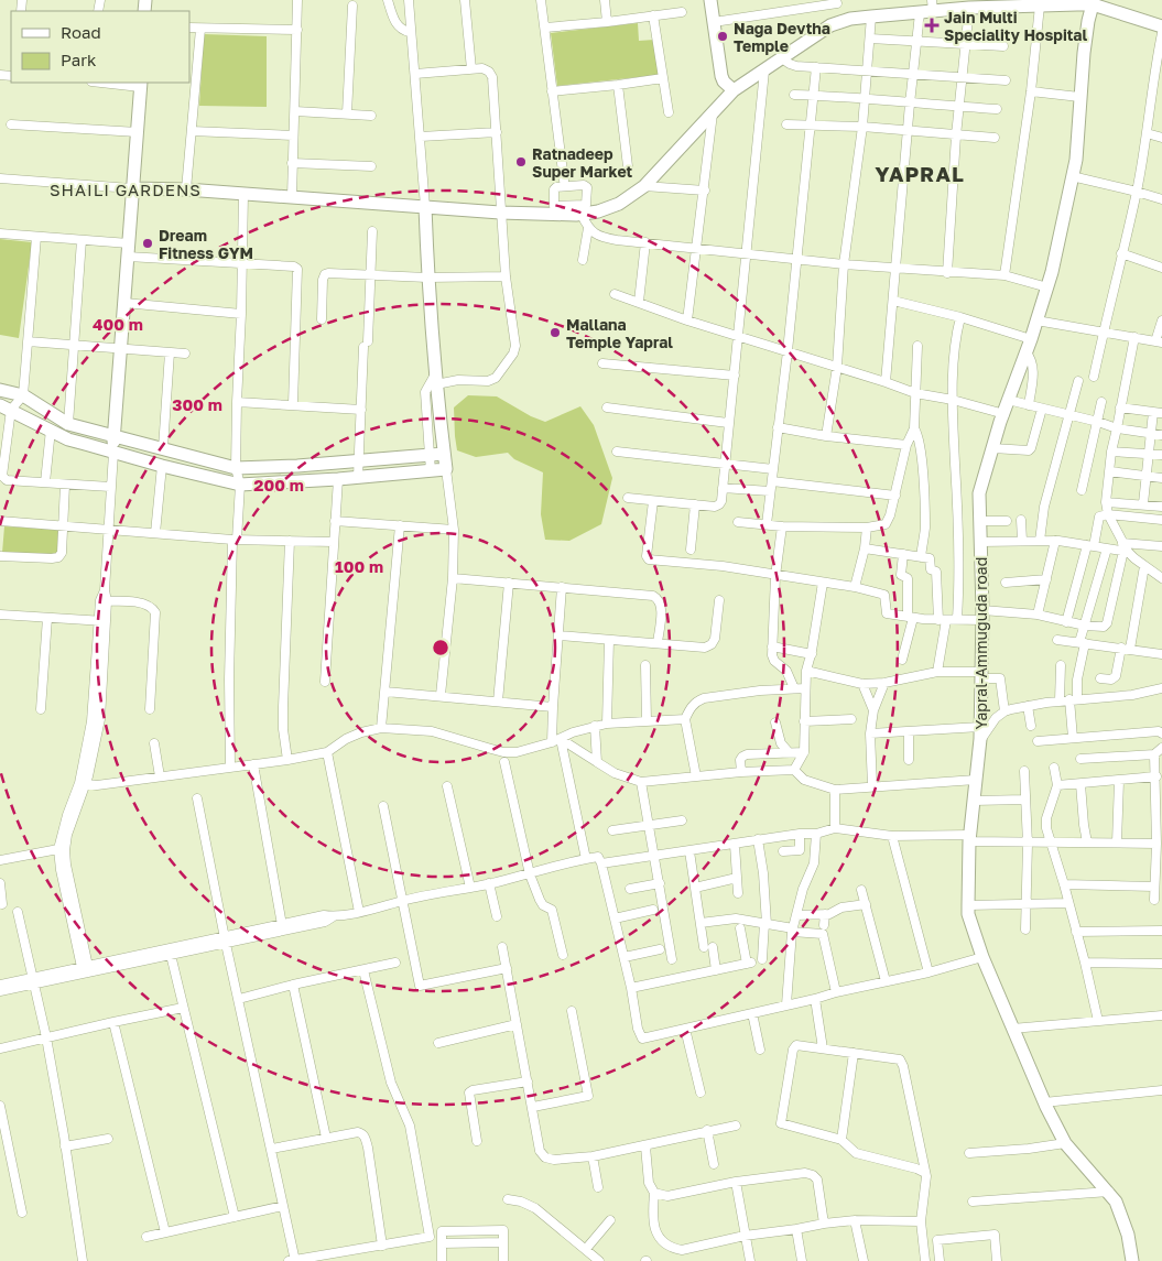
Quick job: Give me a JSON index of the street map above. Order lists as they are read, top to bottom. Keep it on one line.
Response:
{"streets":{"street":["Yapral-Ammuguda road"]},"districts":["YAPRAL","SHAILI GARDENS"],"places":{"health":["Jain Multi Speciality Hospital"],"other":["Naga Devtha Temple","Ratnadeep Super Market","Dream Fitness GYM","Mallana Temple Yapral"]},"legend":["Road","Park"],"rings":["400 m","300 m","200 m","100 m"]}
